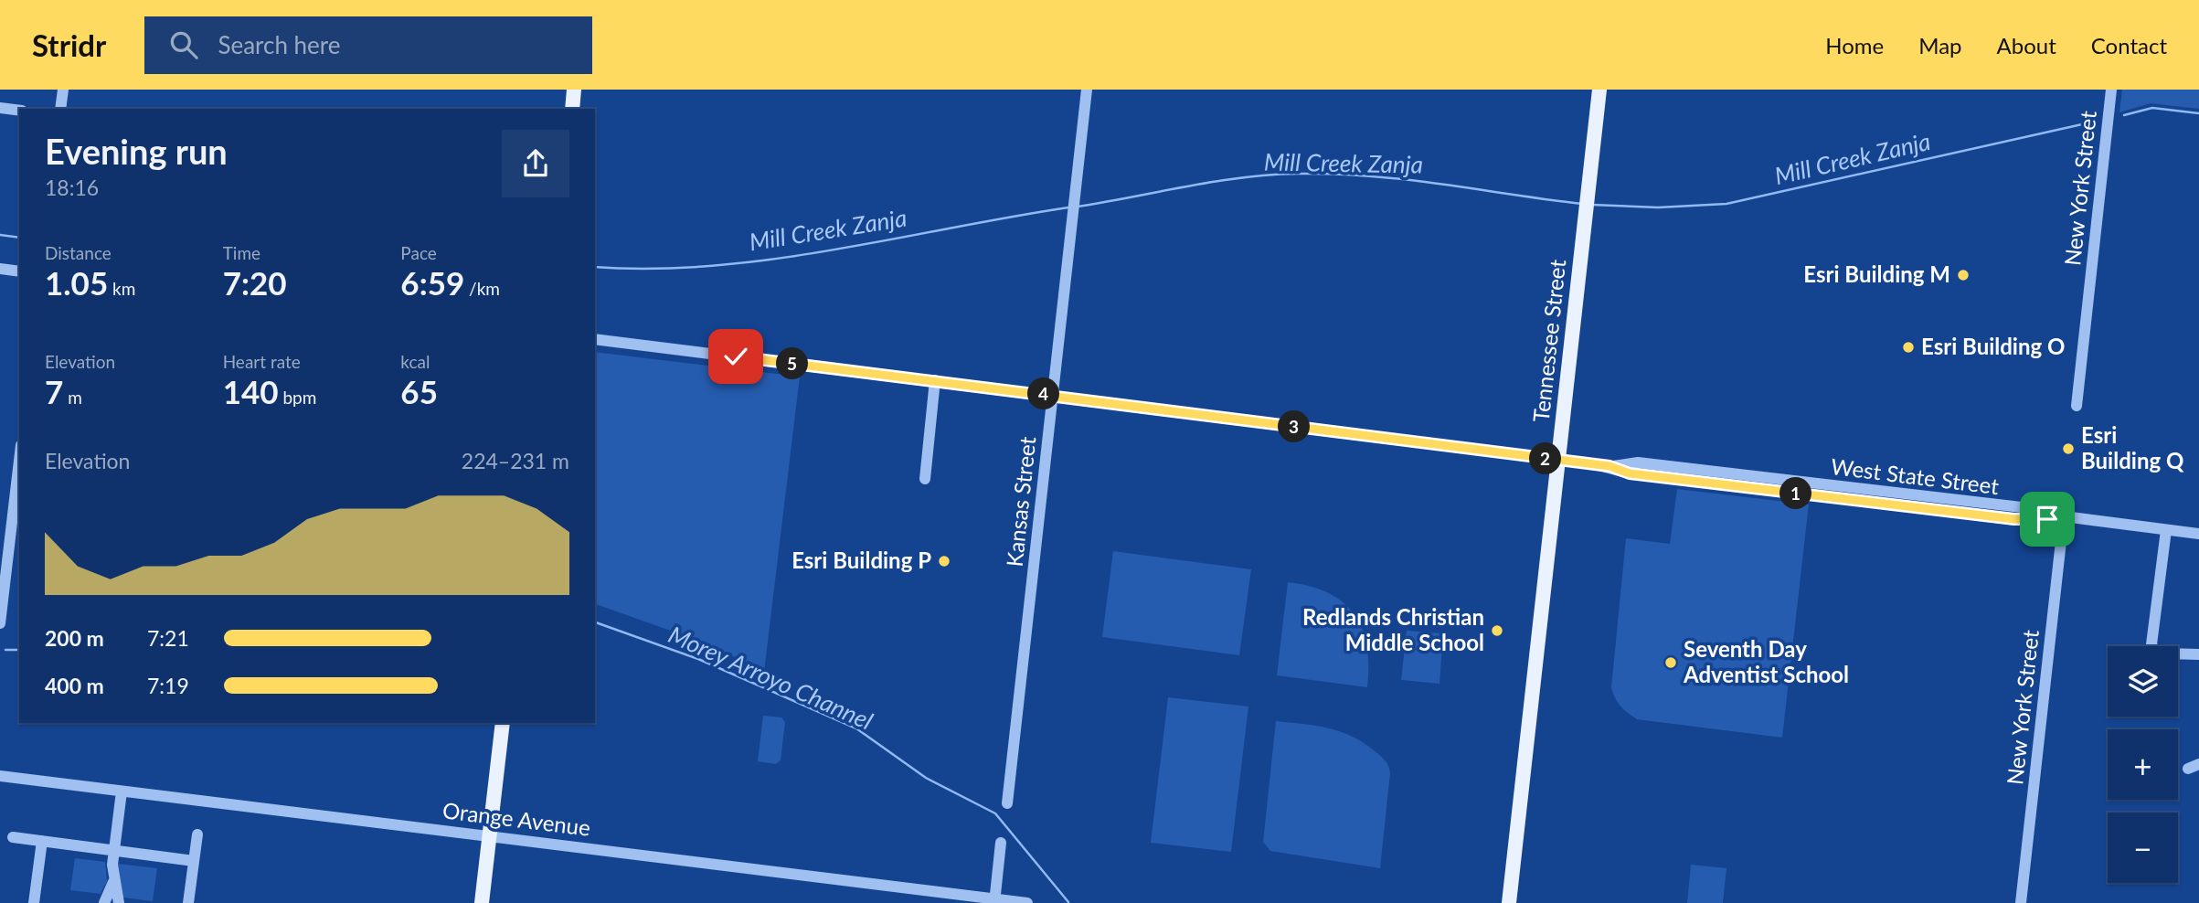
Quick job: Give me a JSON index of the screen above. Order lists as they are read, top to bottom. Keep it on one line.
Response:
{"streets":{"main road":["Tennessee Street"],"street":["New York Street","West State Street","Kansas Street","Orange Avenue"]},"crossings":[["New York Street","West State Street"],["Tennessee Street","West State Street"],["West State Street","Kansas Street"]],"water":["Mill Creek Zanja","Morey Arroyo Channel"],"places":["Esri Building M","Esri Building O","Esri Building Q","Esri Building P","Redlands Christian Middle School","Seventh Day Adventist School"],"page":{"header":"Stridr","search":"Search here","nav":["Home","Map","About","Contact"],"heading":["Evening run","18:16"],"stats":[["Distance","1.05 km"],["Time","7:20"],["Pace","6:59 /km"],["Elevation","7 m"],["Heart rate","140 bpm"],["kcal","65"]],"pins":["5","4","3","2","1"],"chart":["Elevation","224–231 m"],"list":[{"name":"200 m","note":"7:21"},{"name":"400 m","note":"7:19"}],"map_buttons":["+","−"]}}
